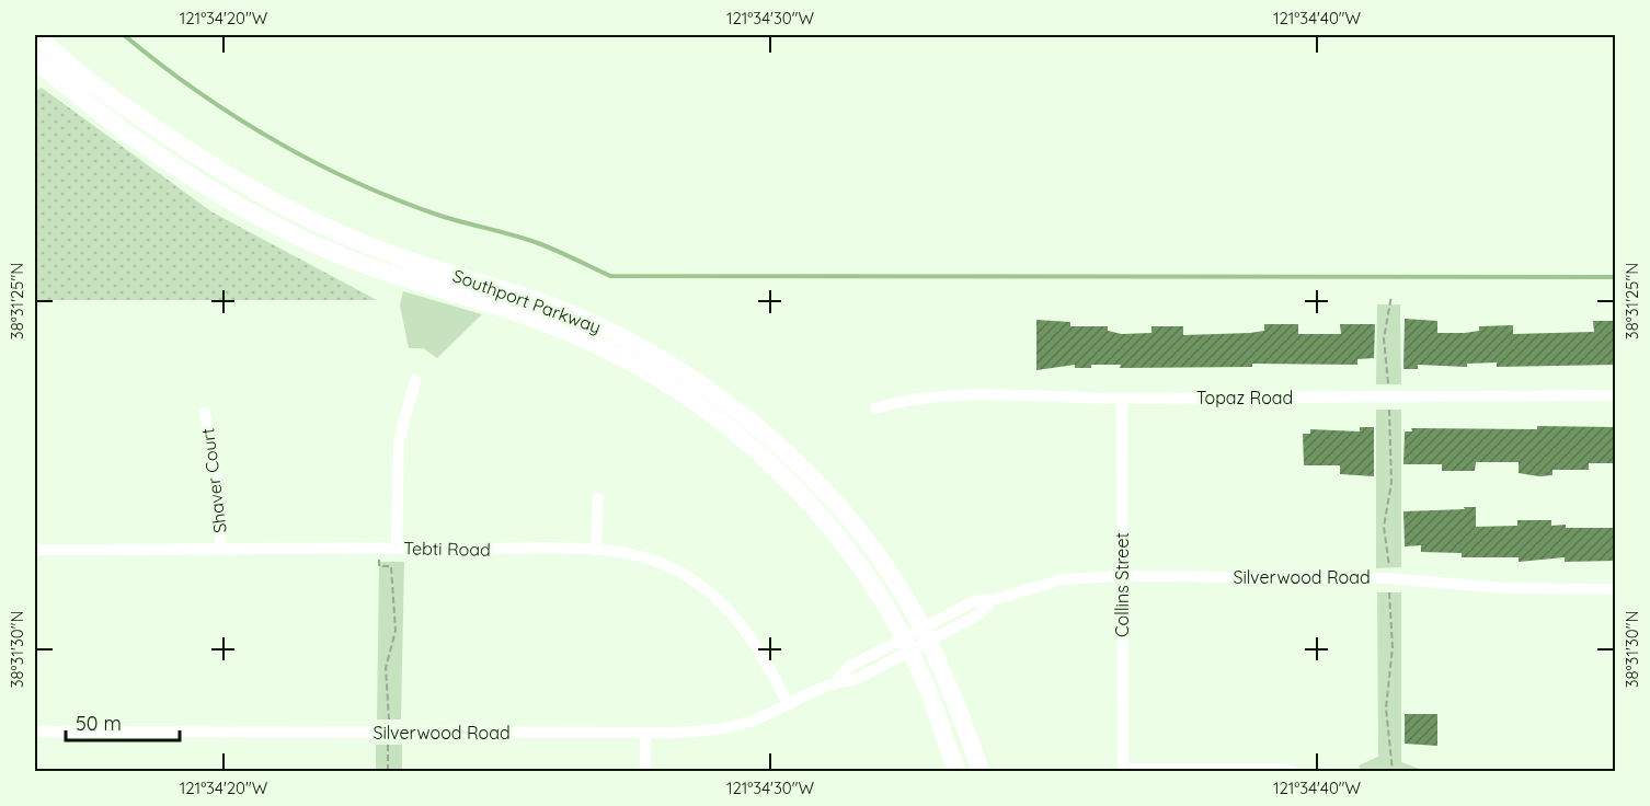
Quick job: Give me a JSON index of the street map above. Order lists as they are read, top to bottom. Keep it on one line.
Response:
{"streets":{"street":["Southport Parkway","Topaz Road","Shaver Court","Tebti Road","Silverwood Road","Collins Street"]},"crossings":[["Southport Parkway","Silverwood Road"],["Topaz Road","Collins Street"],["Shaver Court","Tebti Road"],["Tebti Road","Silverwood Road"],["Silverwood Road","Collins Street"]],"scale_bar":"50 m","coordinates":["121°34'20\"W","121°34'30\"W","121°34'40\"W","38°31'25\"N","38°31'30\"N"]}
